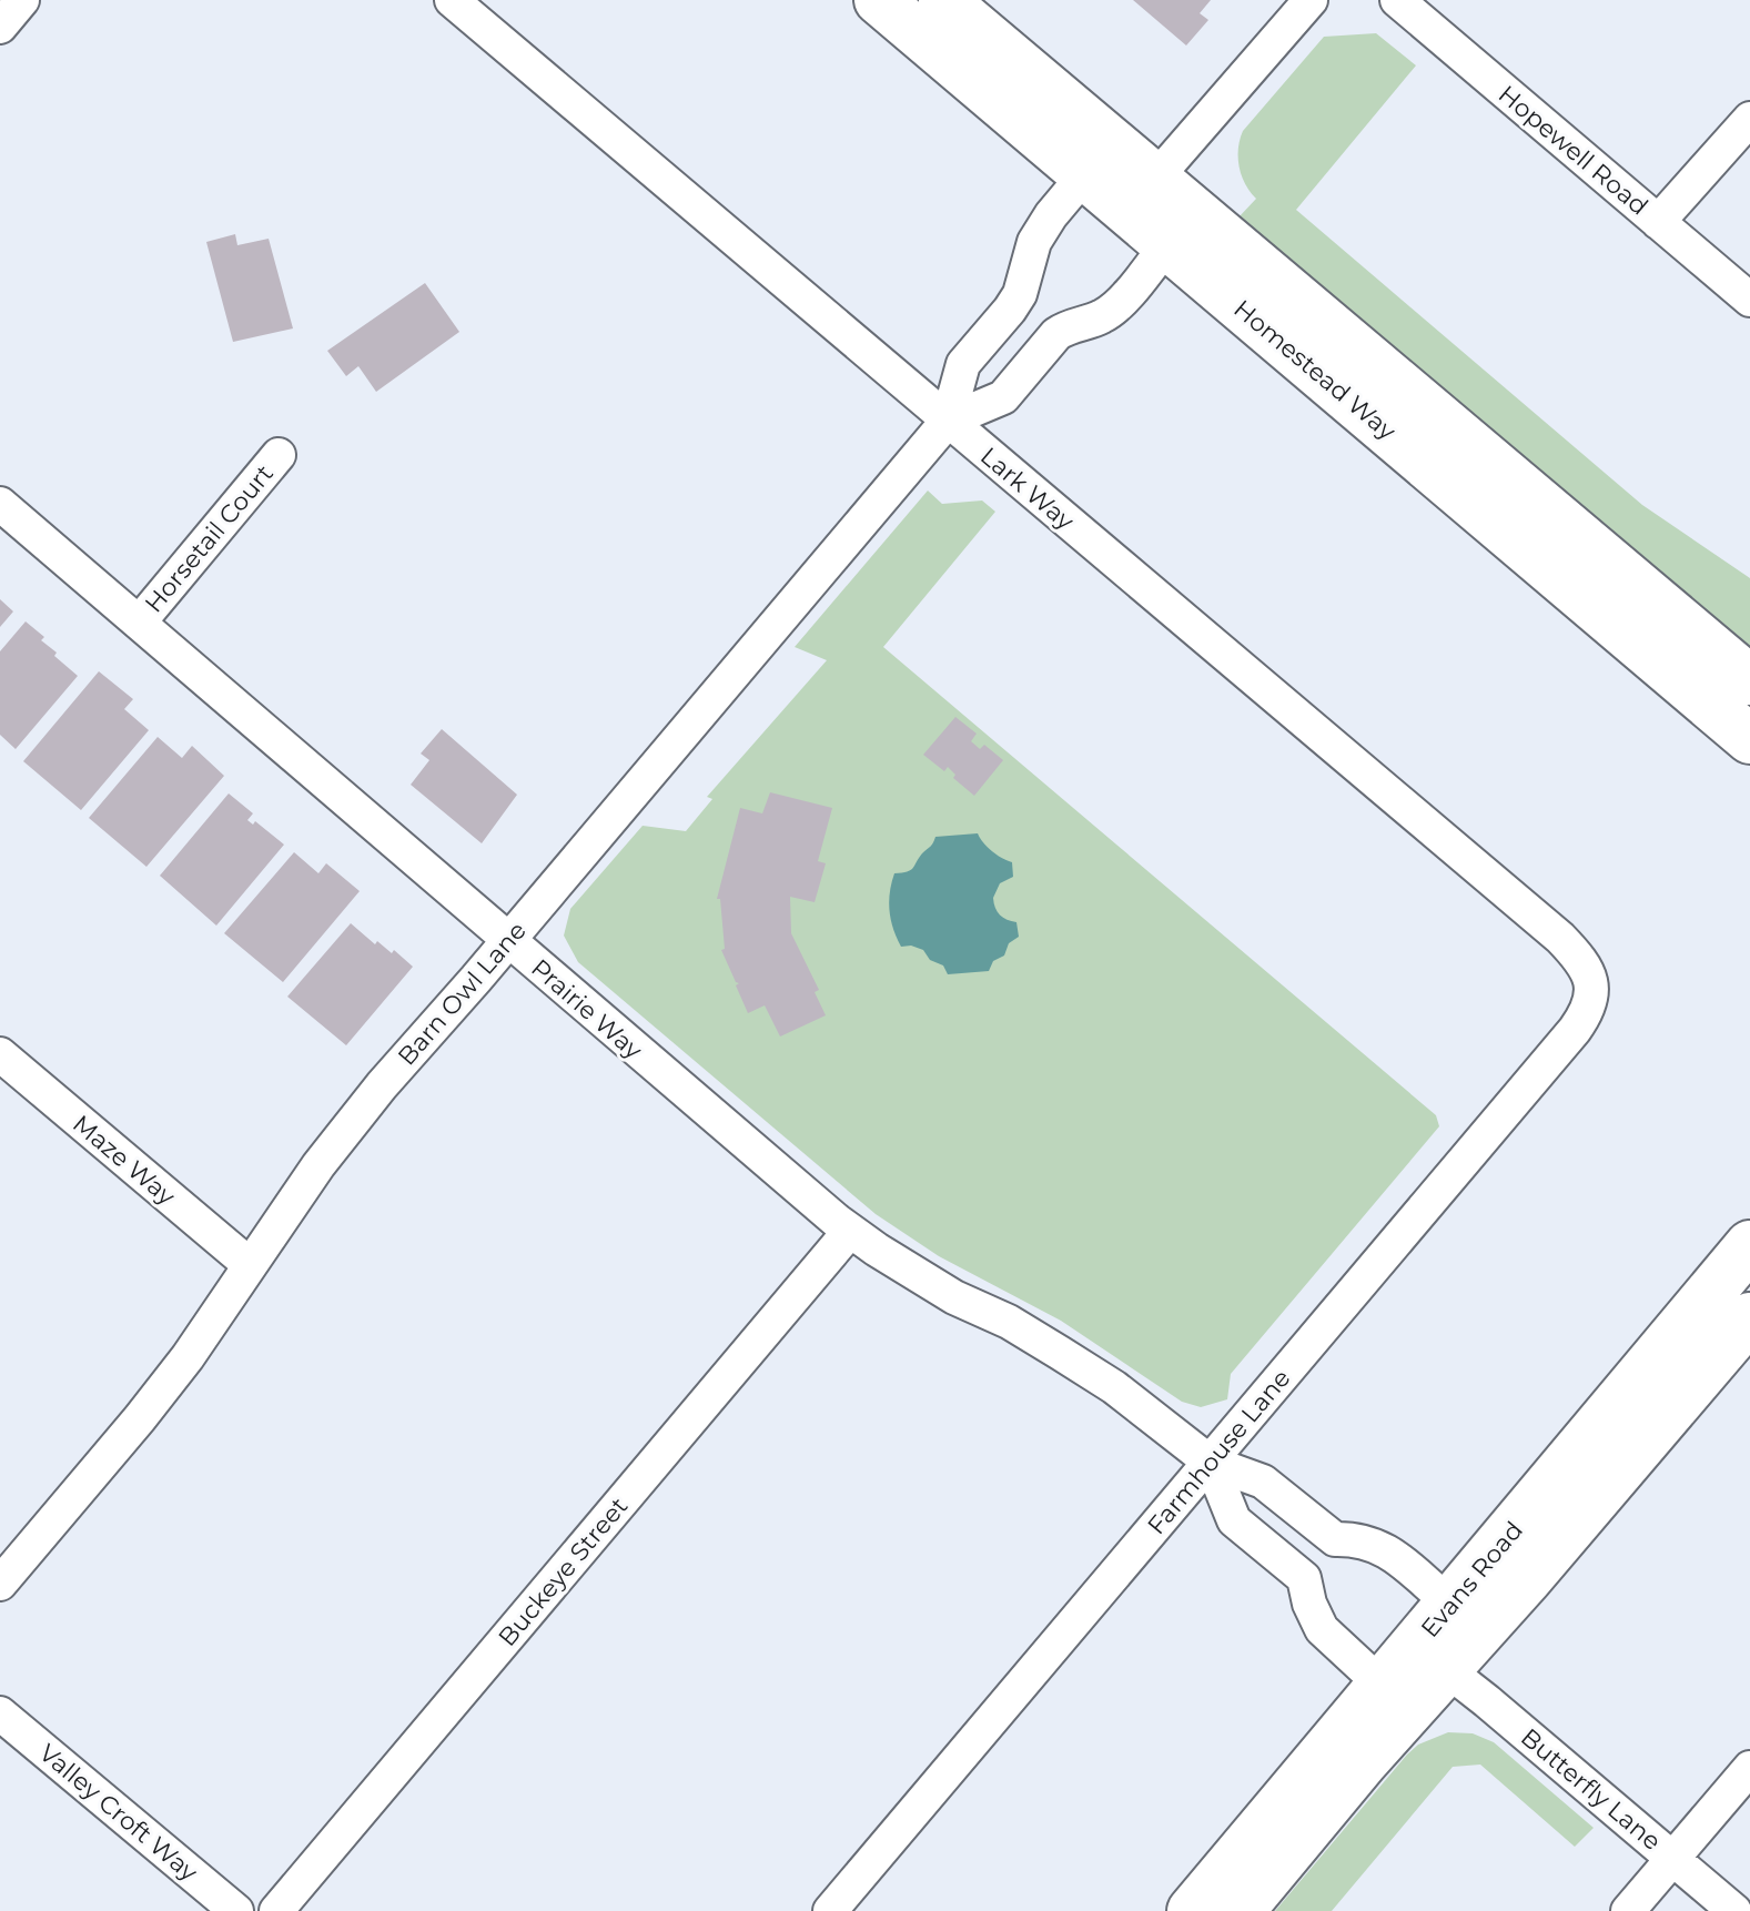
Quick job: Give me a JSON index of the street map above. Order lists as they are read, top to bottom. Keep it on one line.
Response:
{"streets":{"street":["Hopewell Road","Homestead Way","Lark Way","Horsetail Court","Barn Owl Lane","Prairie Way","Maze Way","Farmhouse Lane","Buckeye Street","Evans Road","Butterfly Lane","Valley Croft Way"]},"crossings":[["Homestead Way","Barn Owl Lane"],["Lark Way","Barn Owl Lane"],["Lark Way","Farmhouse Lane"],["Horsetail Court","Prairie Way"],["Barn Owl Lane","Prairie Way"],["Barn Owl Lane","Maze Way"],["Prairie Way","Farmhouse Lane"],["Prairie Way","Buckeye Street"],["Evans Road","Butterfly Lane"]]}
